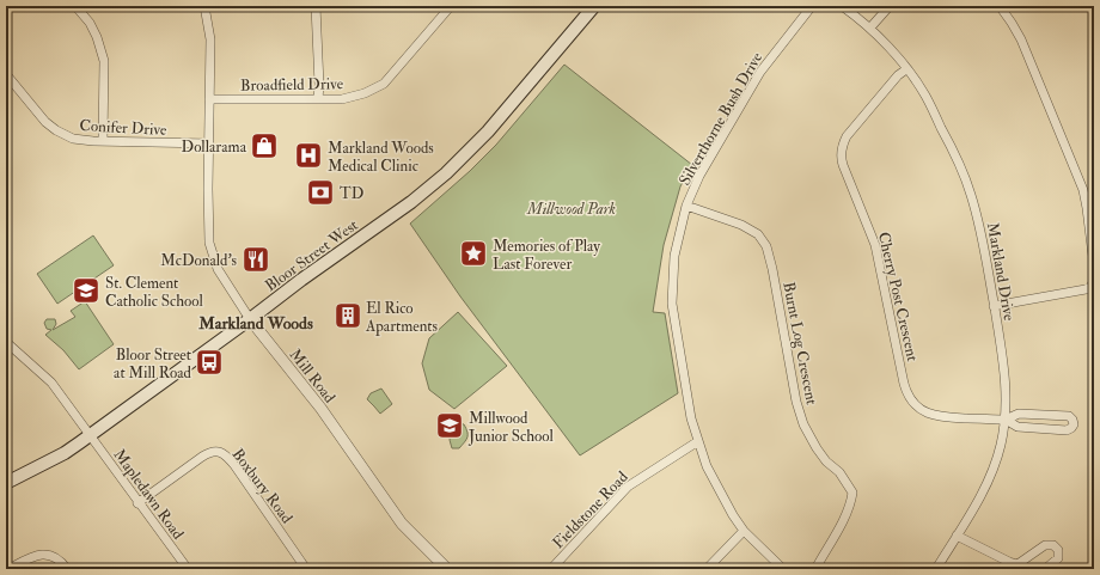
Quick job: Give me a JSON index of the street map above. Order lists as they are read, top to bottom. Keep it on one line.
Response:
{"streets":{"main road":["Bloor Street West"],"street":["Broadfield Drive","Silverthorne Bush Drive","Conifer Drive","Markland Drive","Cherry Post Crescent","Burnt Log Crescent","Mill Road","Boxbury Road","Mapledawn Road","Fieldstone Road"]},"crossings":[["Broadfield Drive","Mill Road"],["Silverthorne Bush Drive","Burnt Log Crescent"],["Silverthorne Bush Drive","Fieldstone Road"],["Conifer Drive","Mill Road"],["Bloor Street West","Mill Road"],["Bloor Street West","Mapledawn Road"],["Markland Drive","Cherry Post Crescent"],["Boxbury Road","Mapledawn Road"]],"districts":["Markland Woods"],"parks":["Millwood Park"],"places":{"shop":["Dollarama"],"hospital":["Markland Woods Medical Clinic"],"bank":["TD"],"place":["Memories of Play Last Forever"],"restaurant":["McDonald's"],"school or university":["St. Clement Catholic School","Millwood Junior School"],"building":["El Rico Apartments"],"bus stop":["Bloor Street at Mill Road"]}}
